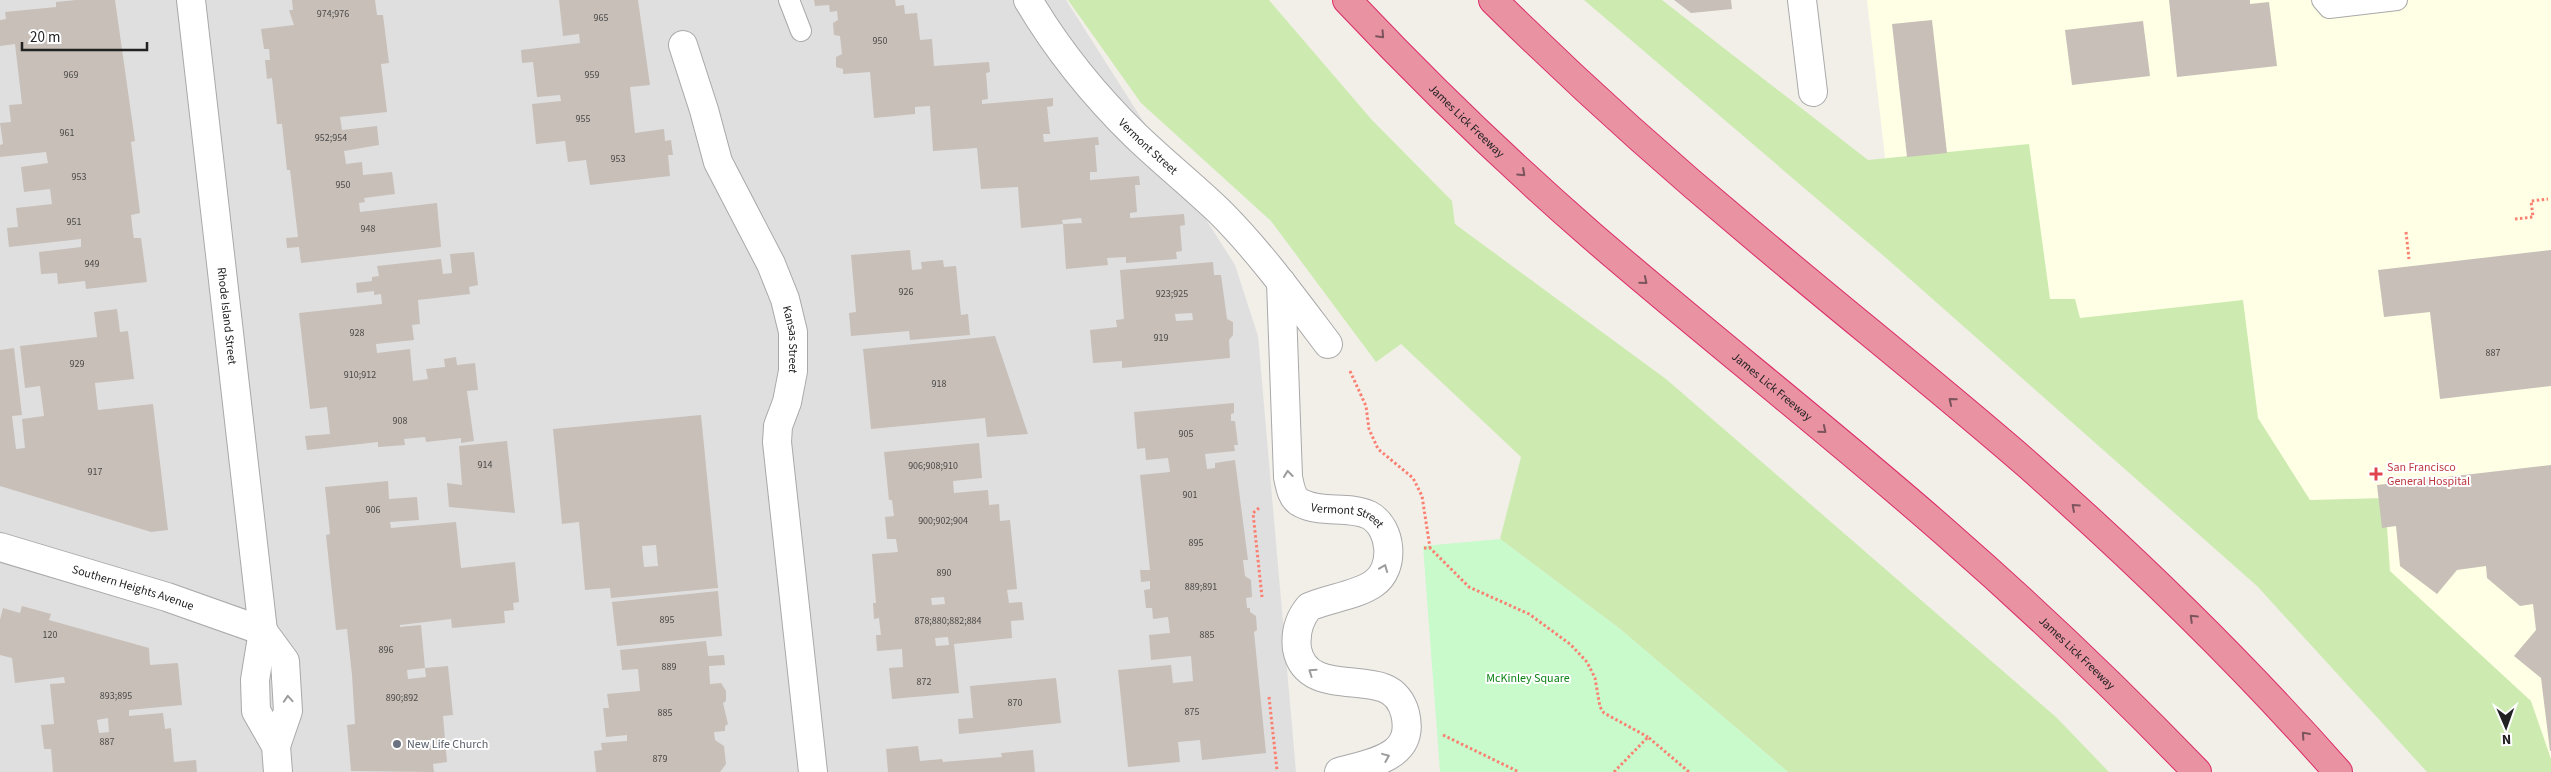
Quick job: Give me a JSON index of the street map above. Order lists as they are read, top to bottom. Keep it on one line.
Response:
{"streets":{"highway":["James Lick Freeway"],"street":["Vermont Street","Rhode Island Street","Kansas Street","Southern Heights Avenue"]},"crossings":[["Rhode Island Street","Southern Heights Avenue"]],"parks":["McKinley Square"],"places":{"health":["San Francisco General Hospital"],"other":["New Life Church"]},"house_numbers":["974;976","965","950","969","959","955","961","952;954","953","953","950","951","948","949","926","923;925","928","919","887","929","910;912","918","908","905","914","906;908;910","917","901","906","900;902;904","895","890","889;891","895","878;880;882;884","120","885","896","889","872","893;895","890;892","870","875","885","887","879"],"scale_bar":"20 m","north":"bottom"}
